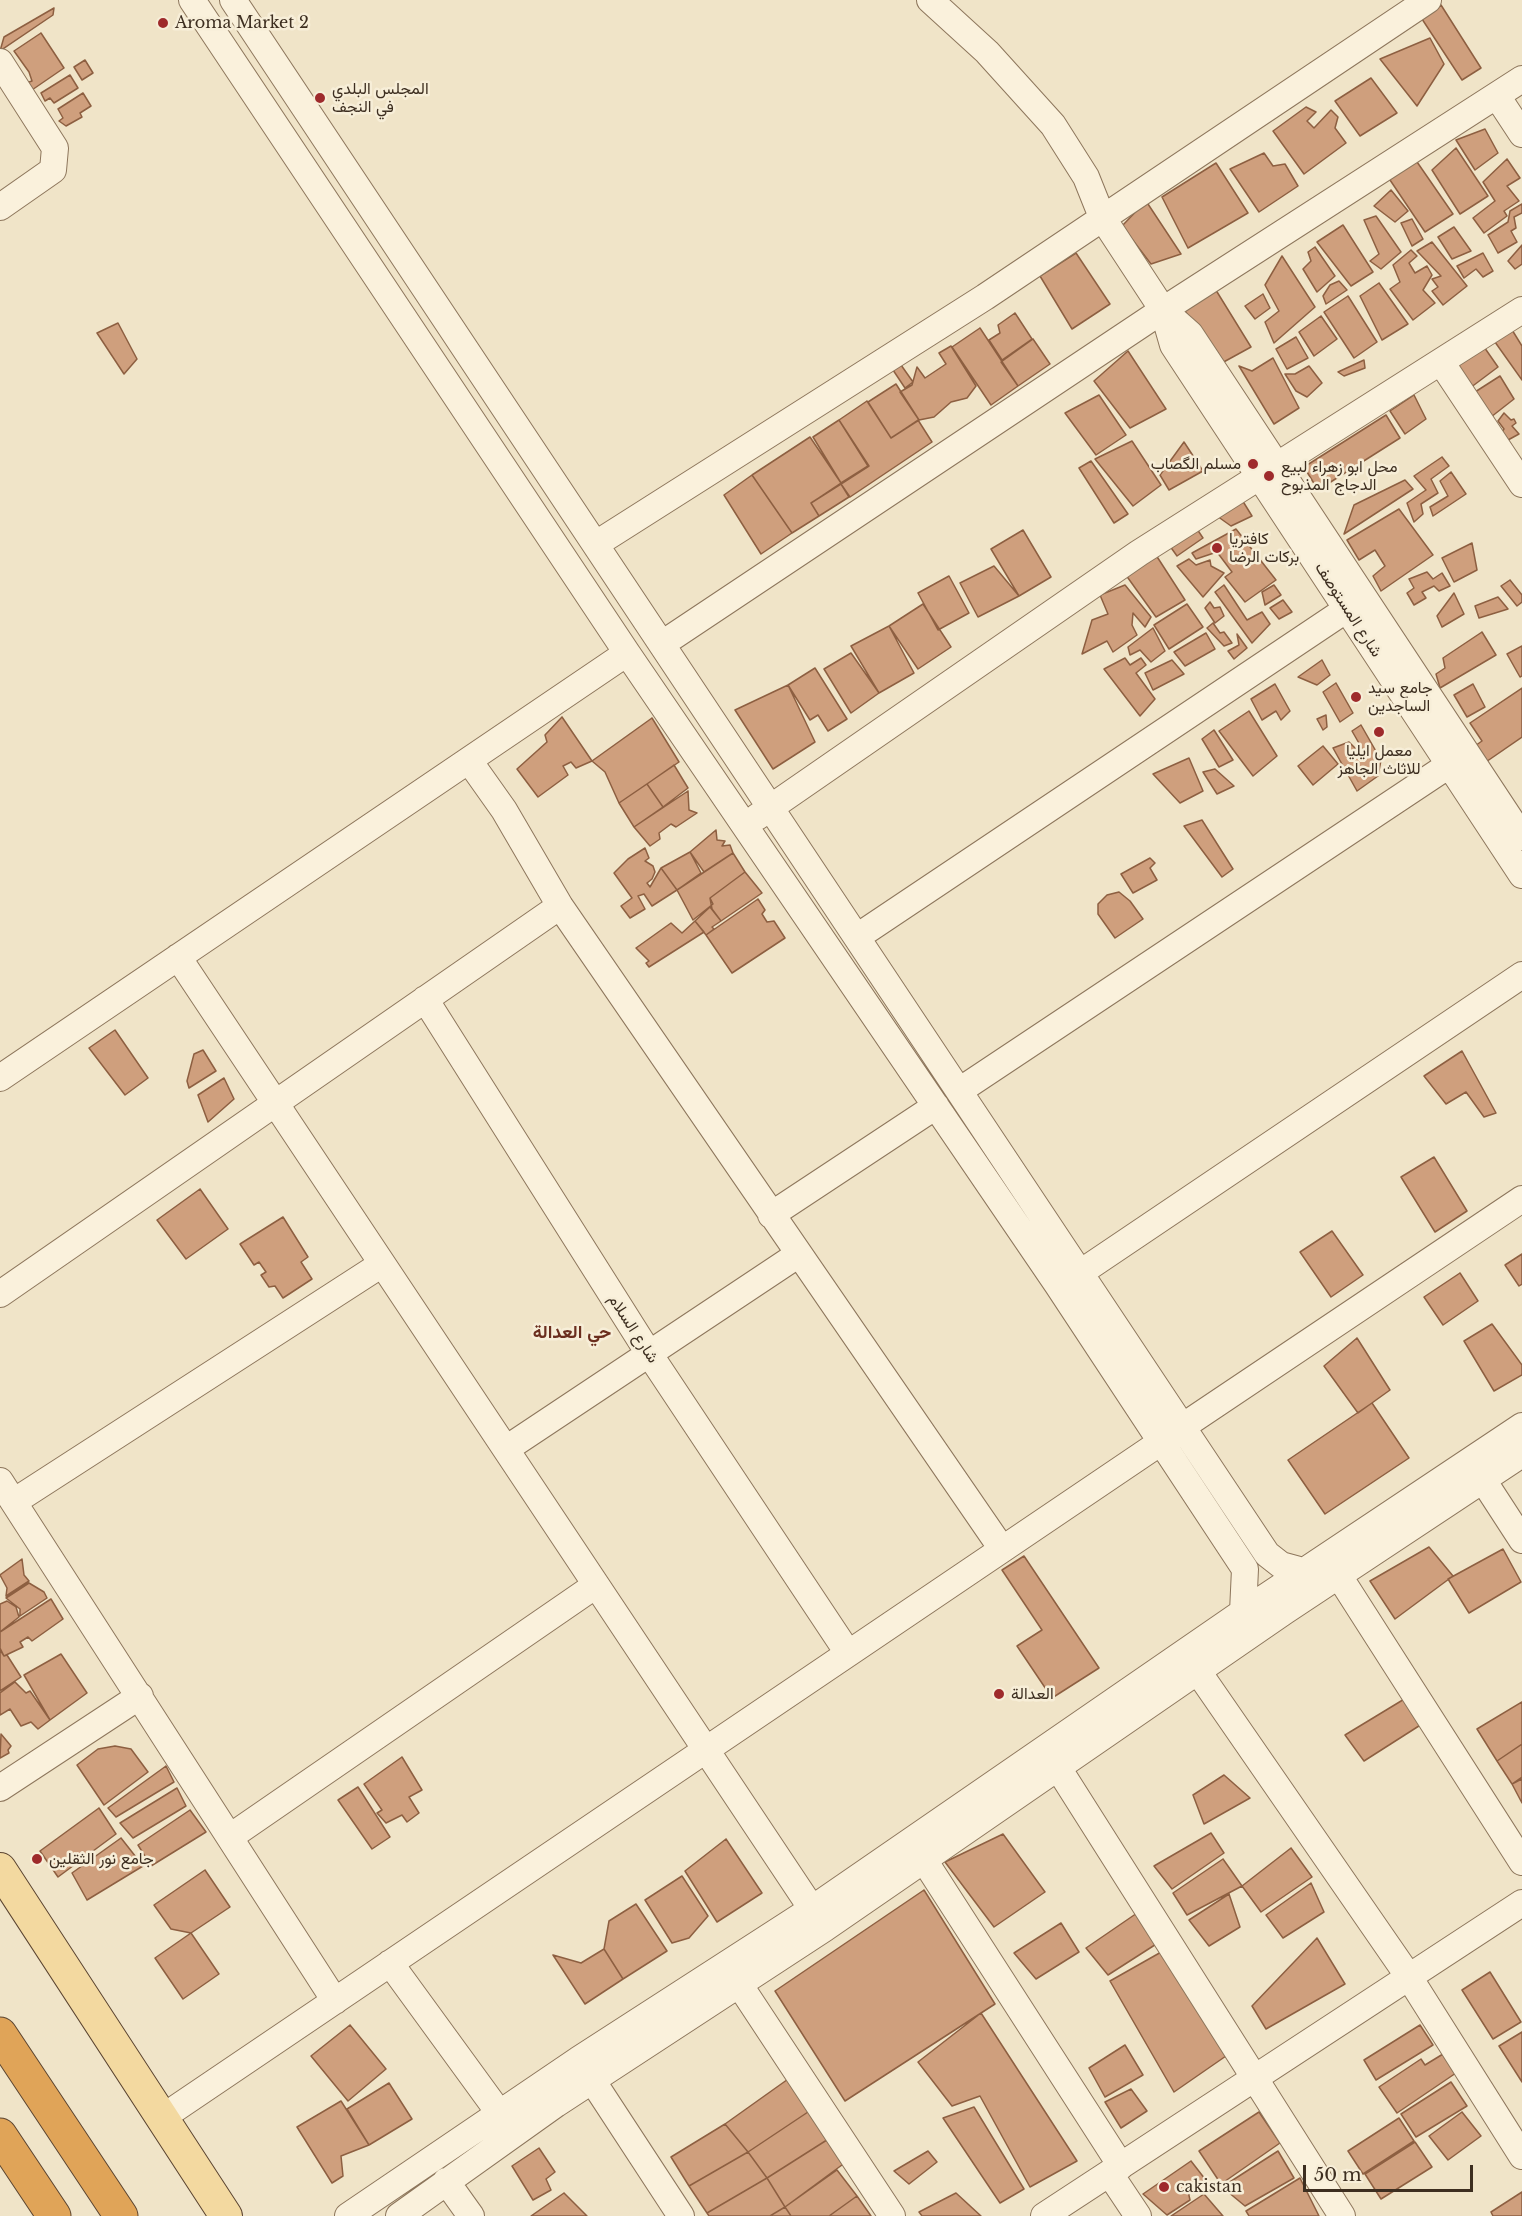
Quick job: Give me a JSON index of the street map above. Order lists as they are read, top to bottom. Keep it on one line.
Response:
{"streets":{"street":["شارع المستوصف","شارع السلام"]},"districts":["حي العدالة"],"places":["Aroma Market 2","المجلس البلدي في النجف","مسلم الگصاب","محل ابو زهراء لبيع الدجاج المذبوح","كافتريا بركات الرضا","جامع سيد الساجدين","معمل ايليا للاثاث الجاهز","العدالة","جامع نور الثقلين","cakistan"],"scale_bar":"50 m"}
